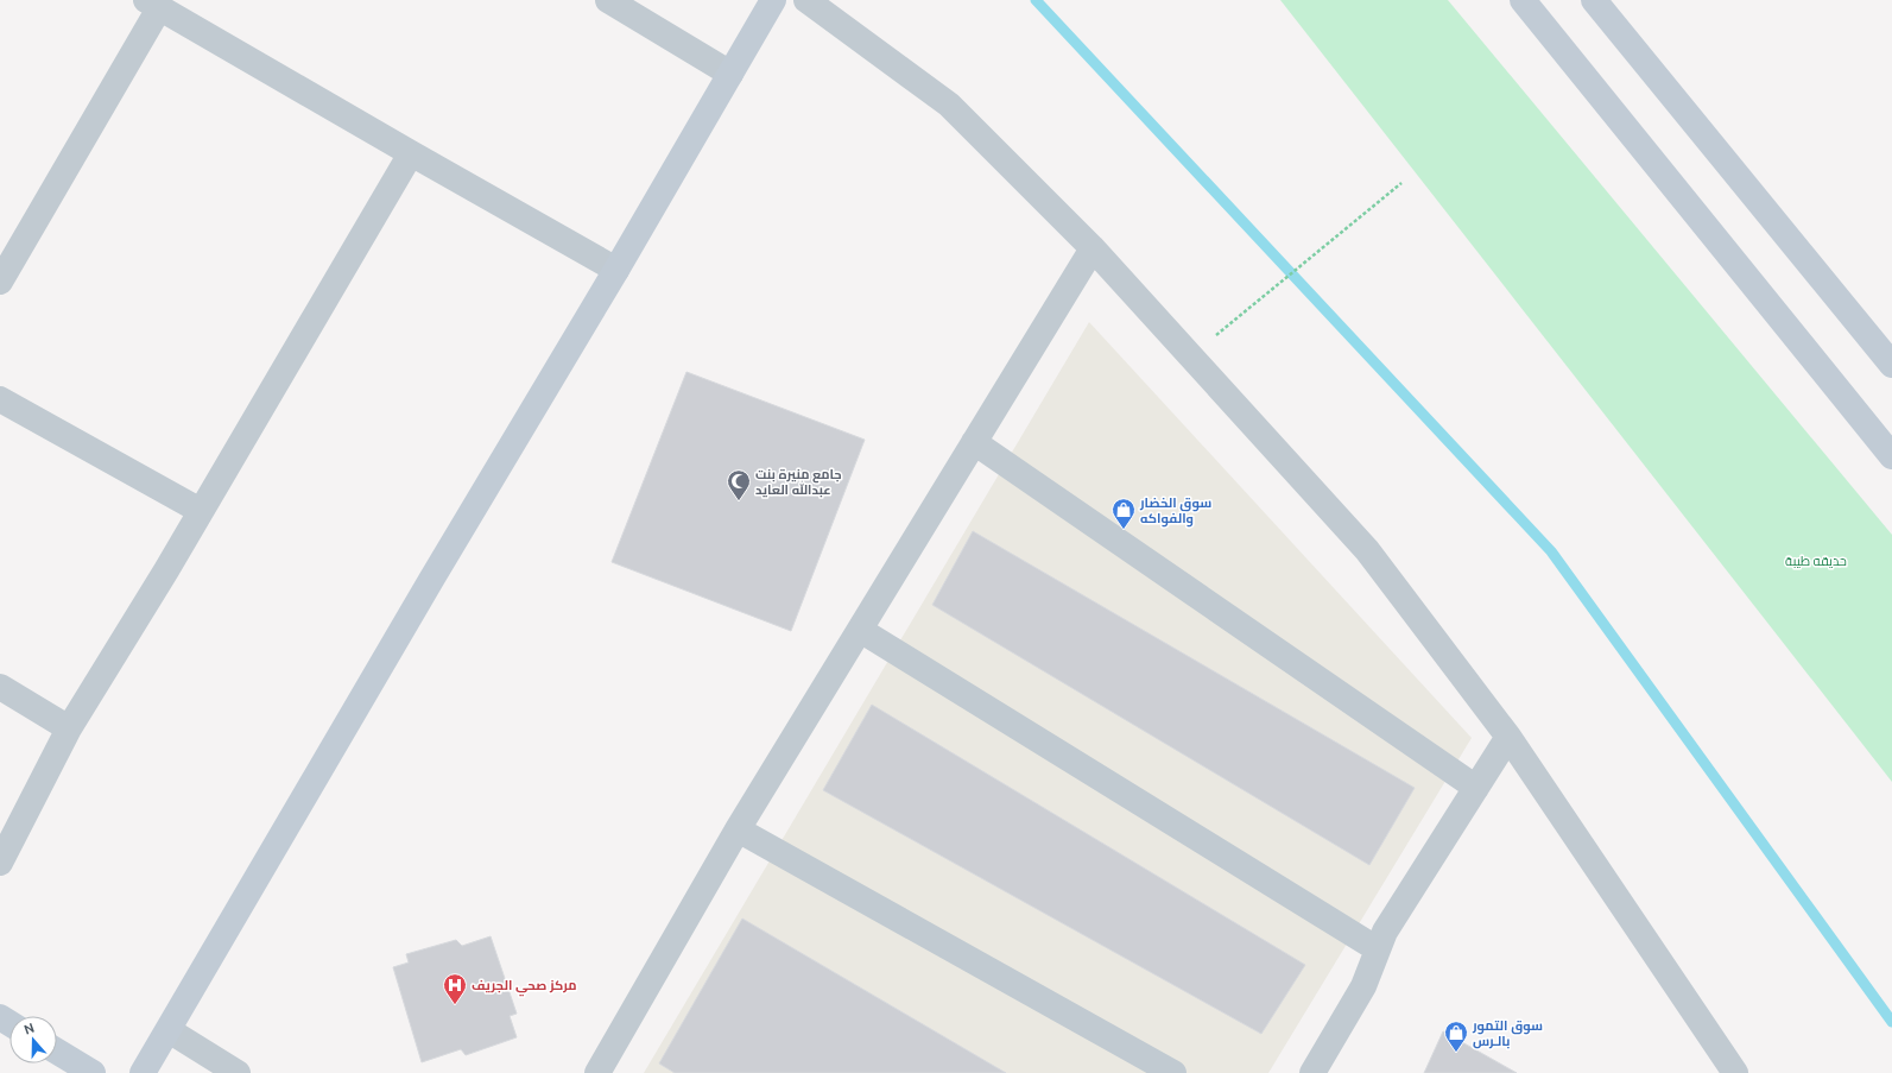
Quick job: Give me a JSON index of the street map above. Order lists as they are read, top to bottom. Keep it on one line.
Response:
{"parks":["حديقه طيبة"],"places":{"mosque":["جامع منيرة بنت عبدالله العايد"],"shop":["سوق الخضار والفواكه","سوق التمور بالـرس"],"hospital":["مركز صحي الجريف"]},"north":"top"}
